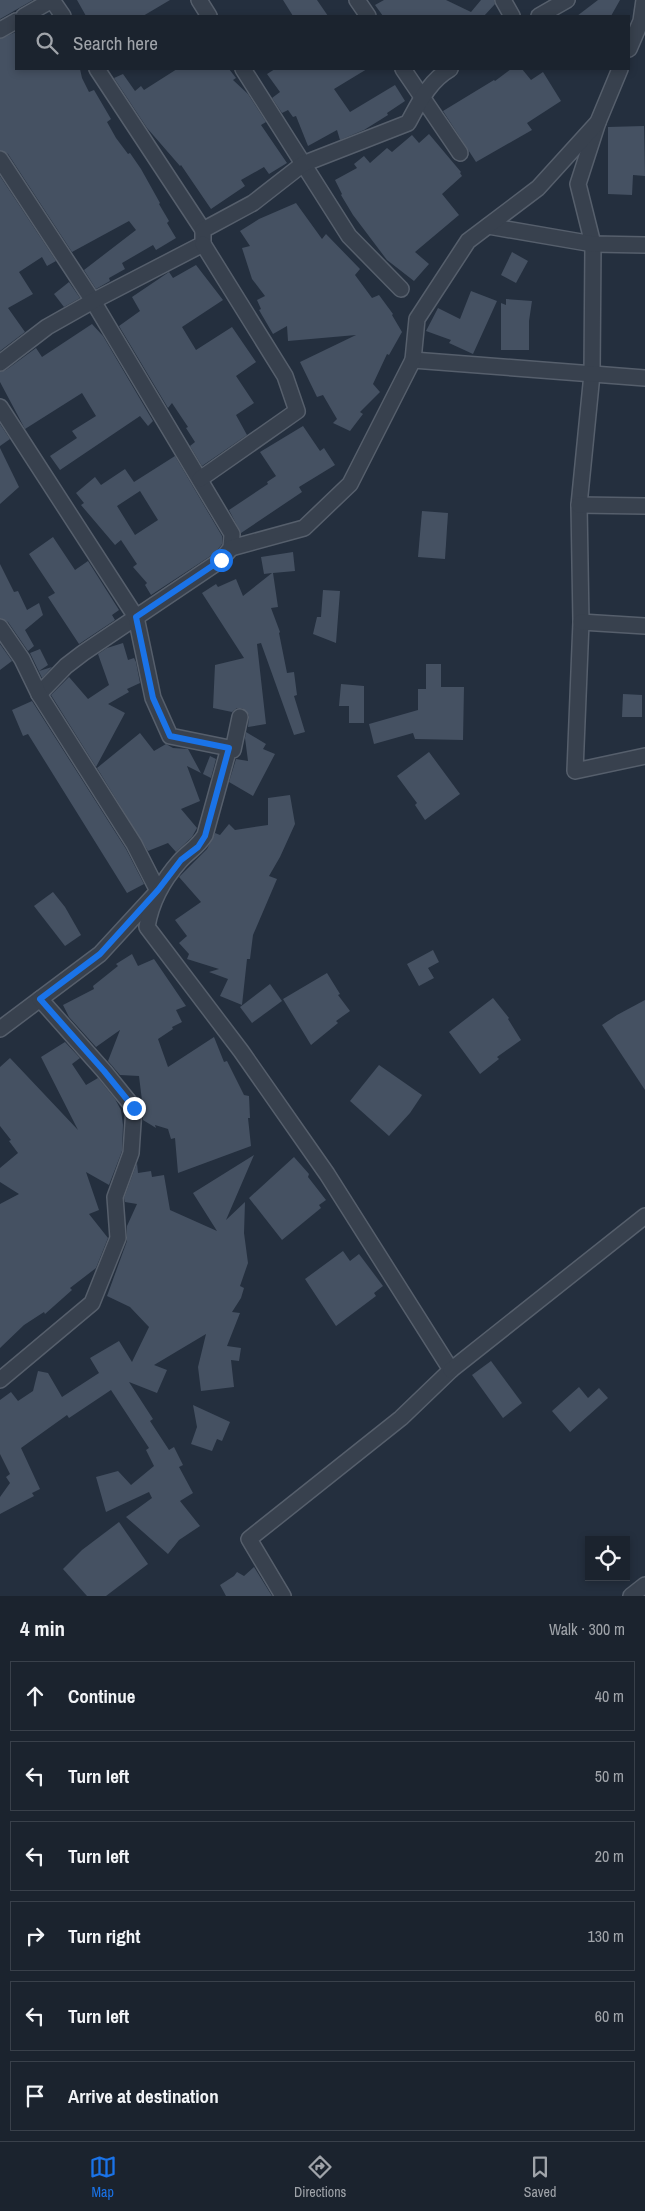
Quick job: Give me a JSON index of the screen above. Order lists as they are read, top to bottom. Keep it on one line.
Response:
{"page":{"search":"Search here","heading":["4 min","Walk · 300 m"],"list":[["Continue","40 m"],["Turn left","50 m"],["Turn left","20 m"],["Turn right","130 m"],["Turn left","60 m"],"Arrive at destination"],"nav":["Map","Directions","Saved"]}}
